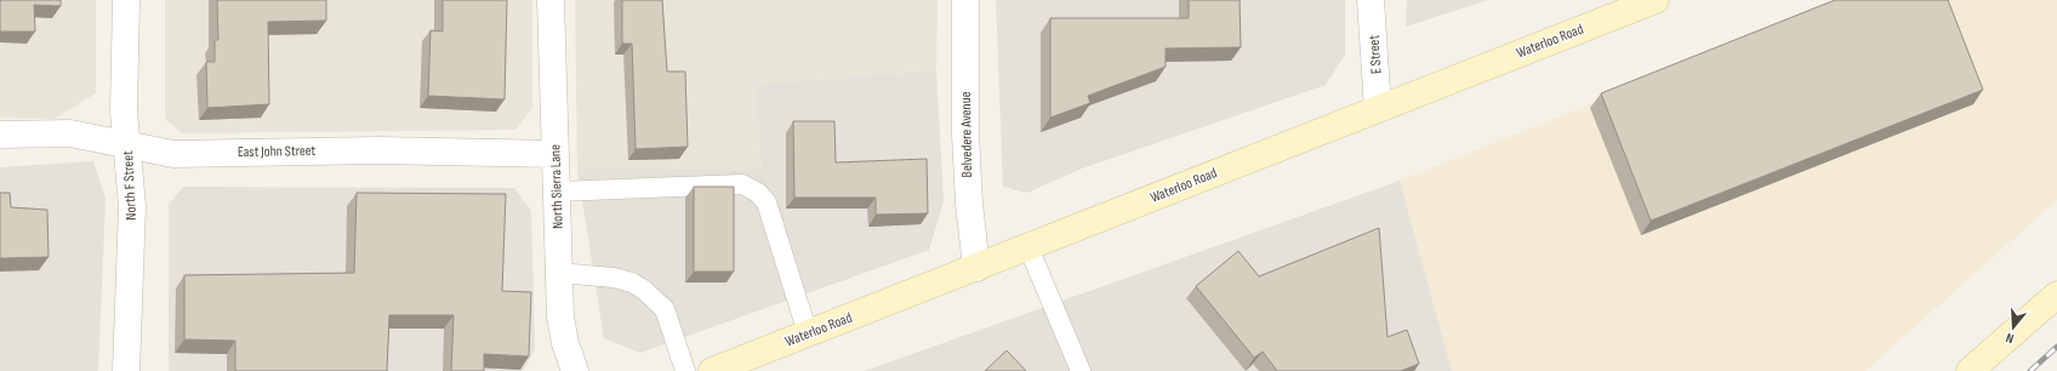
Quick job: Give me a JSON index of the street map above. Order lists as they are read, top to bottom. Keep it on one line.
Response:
{"streets":{"main road":["Waterloo Road"],"street":["E Street","Belvedere Avenue","East John Street","North F Street","North Sierra Lane"]},"crossings":[["Waterloo Road","E Street"],["Waterloo Road","Belvedere Avenue"],["East John Street","North F Street"],["East John Street","North Sierra Lane"]],"north":"bottom"}
